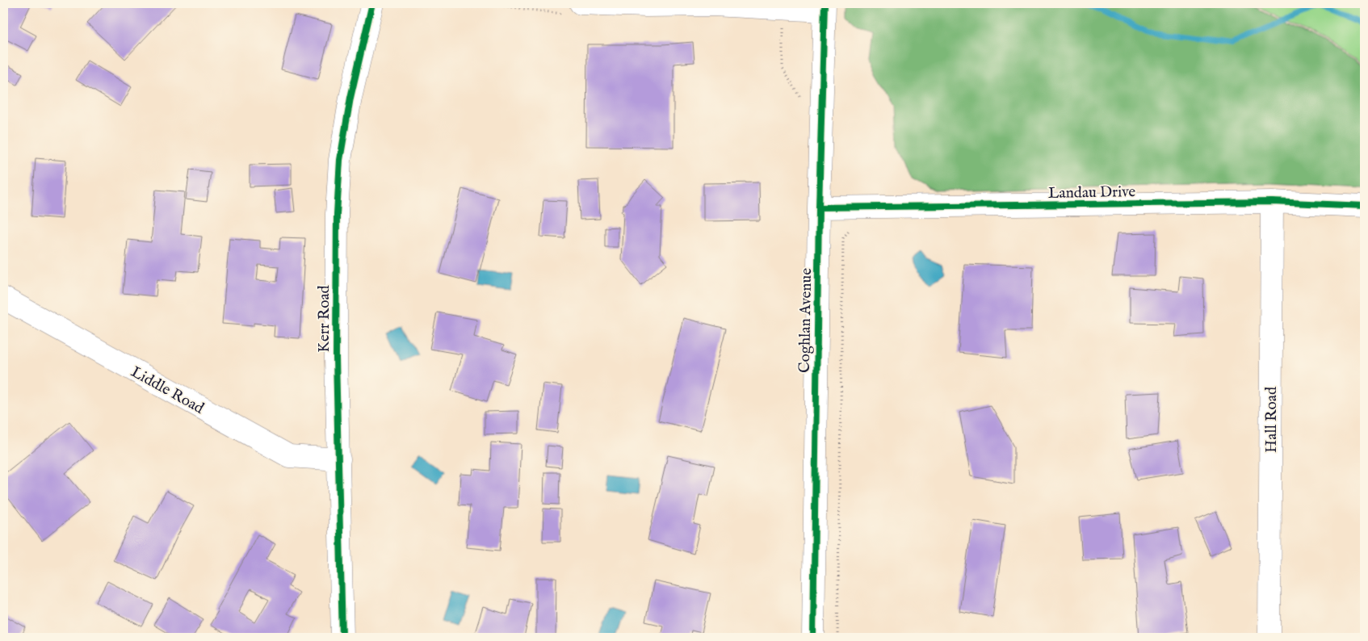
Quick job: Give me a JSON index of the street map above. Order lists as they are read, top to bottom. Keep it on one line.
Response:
{"streets":{"street":["Landau Drive","Kerr Road","Coghlan Avenue","Liddle Road","Hall Road"]},"crossings":[["Landau Drive","Coghlan Avenue"],["Landau Drive","Hall Road"],["Kerr Road","Liddle Road"]]}
